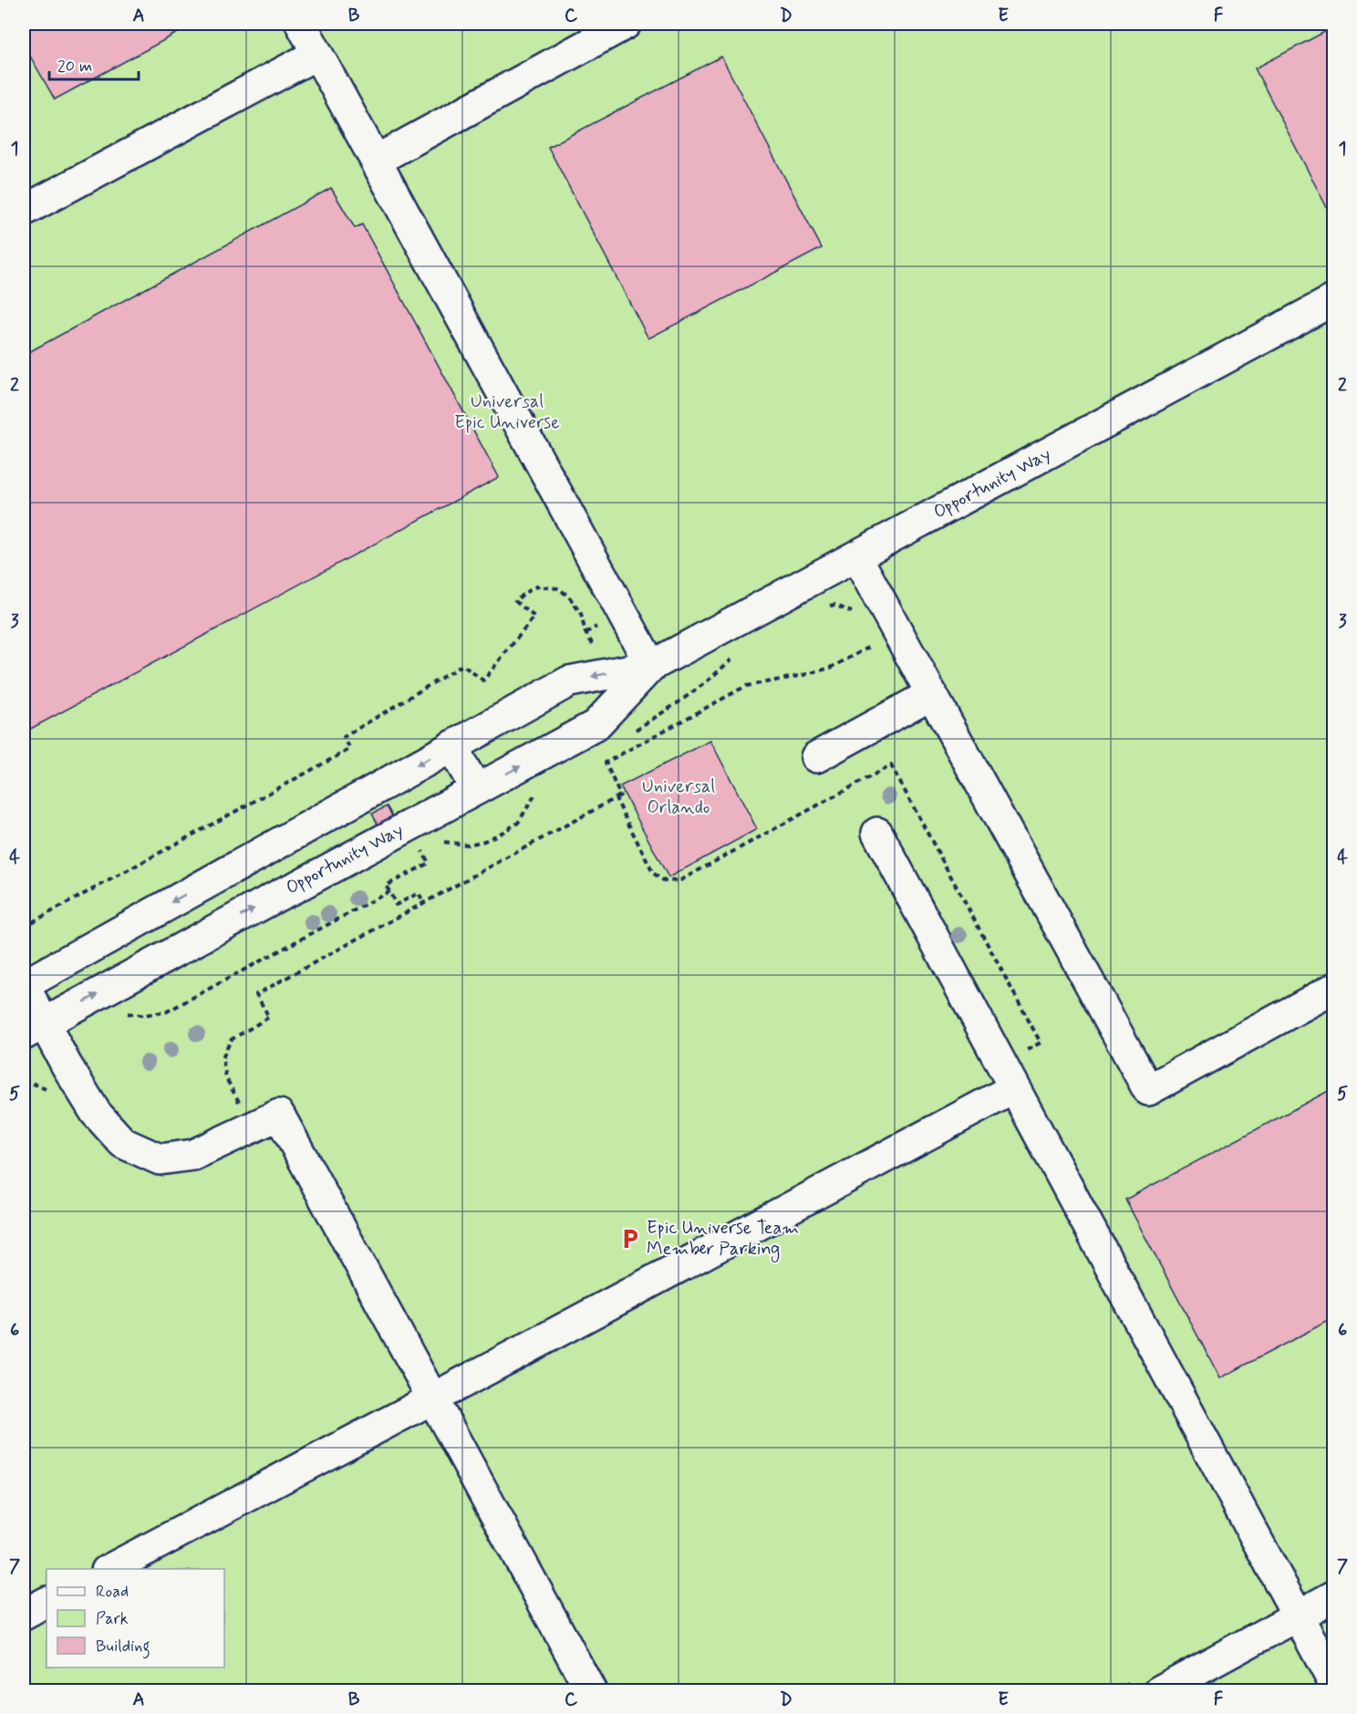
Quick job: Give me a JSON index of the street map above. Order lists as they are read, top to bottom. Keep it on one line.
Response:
{"streets":{"street":["Opportunity Way"]},"parks":["Universal Epic Universe","Universal Orlando"],"places":{"parking":["Epic Universe Team Member Parking"]},"legend":["Road","Park","Building"],"scale_bar":"20 m","grid":{"columns":["A","B","C","D","E","F"],"rows":["1","2","3","4","5","6","7"]}}
